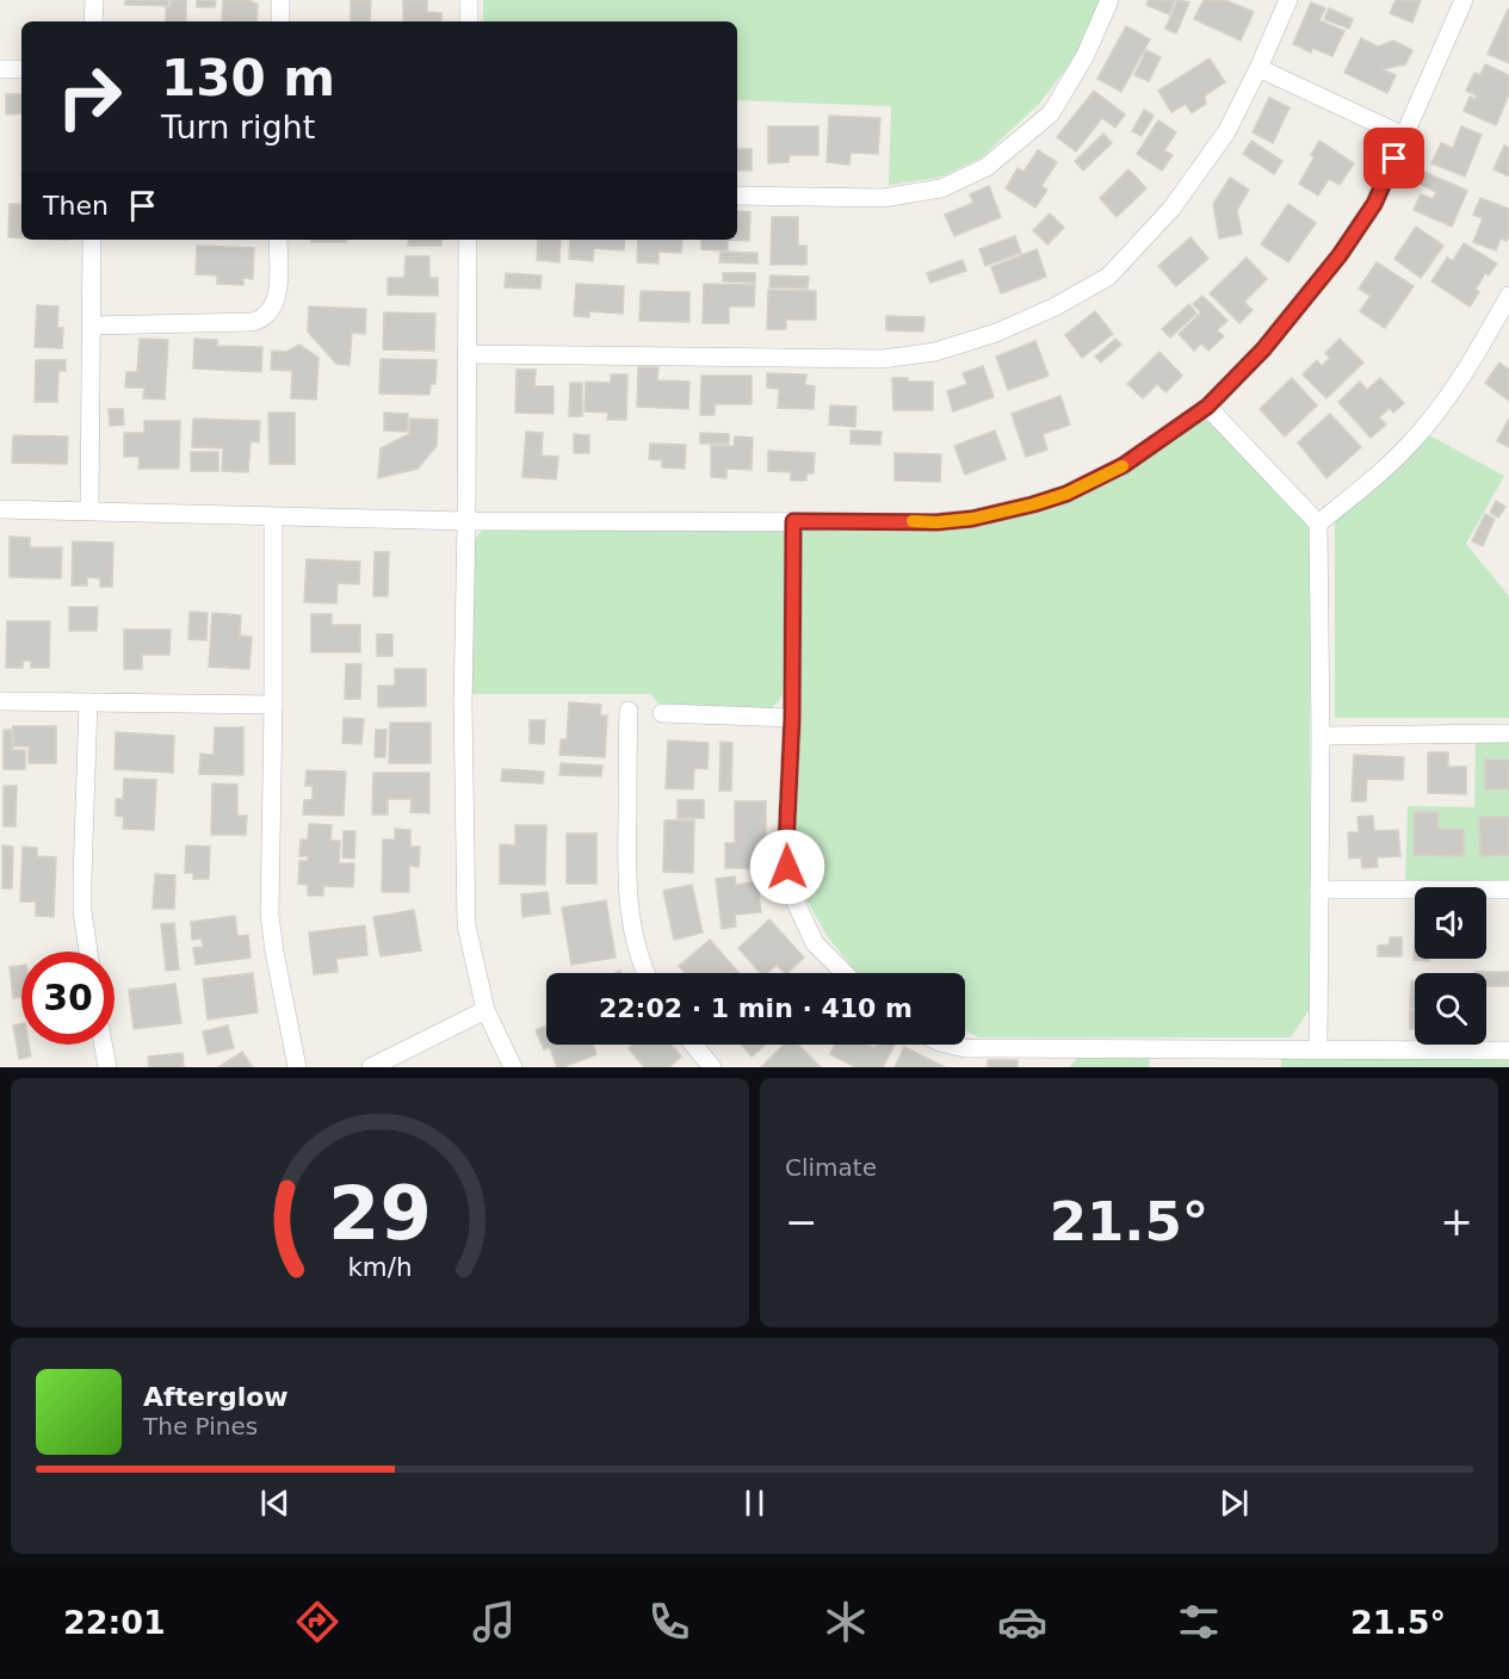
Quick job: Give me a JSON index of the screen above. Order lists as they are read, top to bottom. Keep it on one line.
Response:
{"page":{"turn":["130 m","Turn right"],"then":"Then","limit":"30","trip":"22:02 · 1 min · 410 m","tile":"Climate","heat":["−","21.5°","+"],"song":["Afterglow","The Pines"],"tabs":["22:01","21.5°"],"gauge":["29","km/h"]}}
